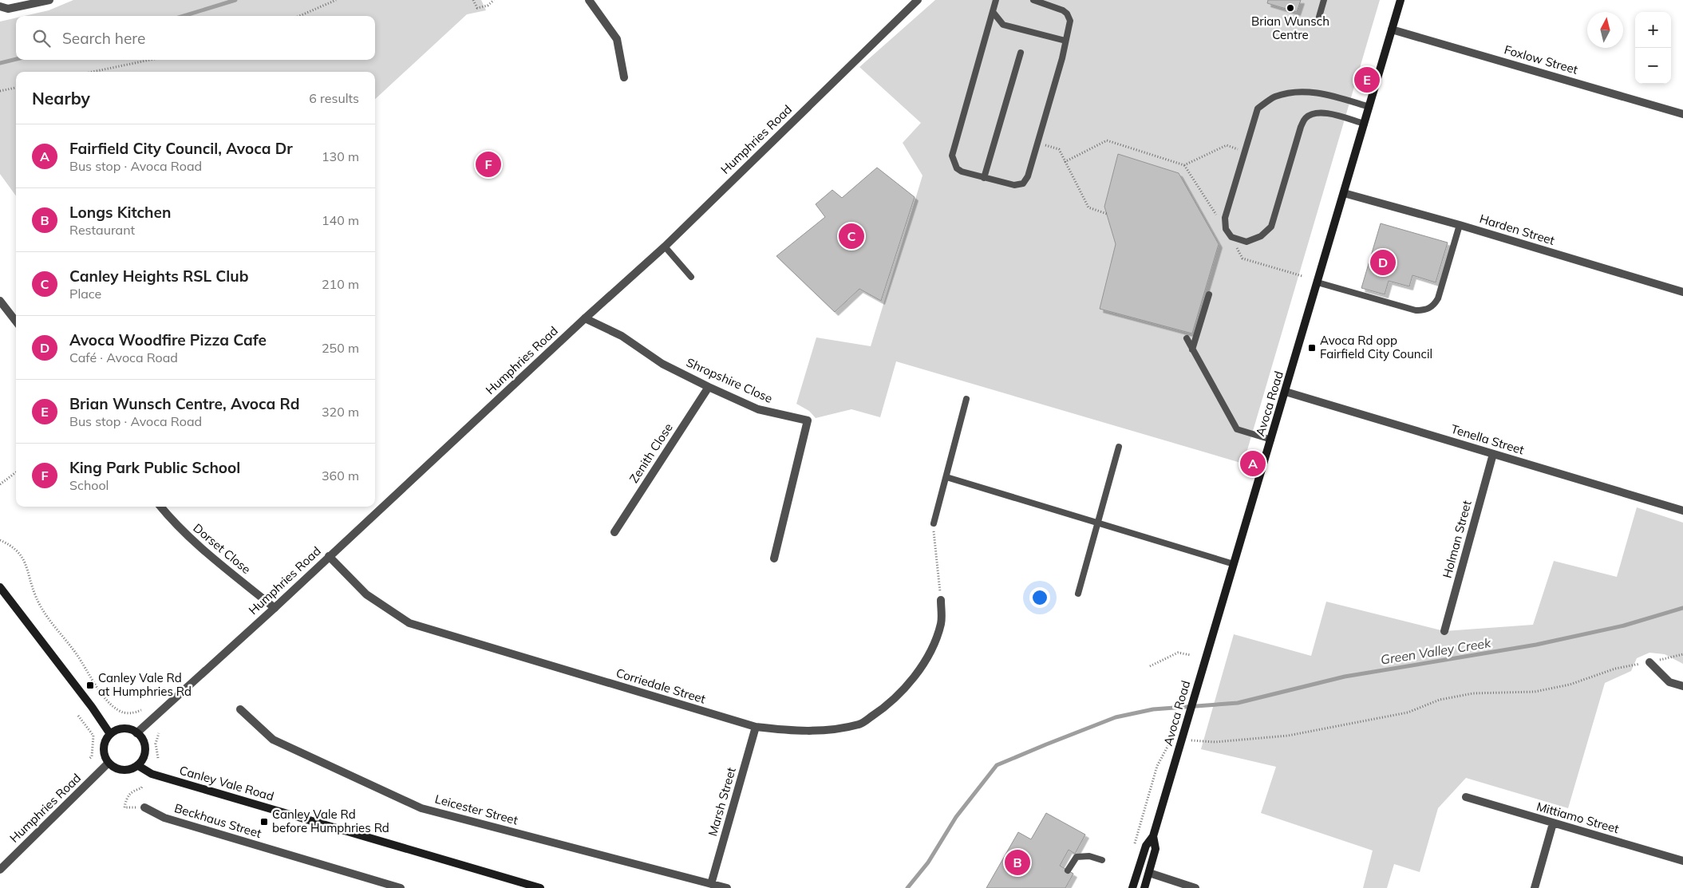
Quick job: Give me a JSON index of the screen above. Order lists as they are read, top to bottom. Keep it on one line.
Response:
{"streets":{"main road":["Avoca Road","Canley Vale Road"],"street":["Foxlow Street","Humphries Road","Harden Street","Shropshire Close","Tenella Street","Zenith Close","Holman Street","Dorset Close","Corriedale Street","Marsh Street","Leicester Street","Mittiamo Street","Beckhaus Street"]},"crossings":[["Foxlow Street","Avoca Road"],["Humphries Road","Shropshire Close"],["Humphries Road","Dorset Close"],["Humphries Road","Corriedale Street"],["Humphries Road","Canley Vale Road"],["Harden Street","Avoca Road"],["Shropshire Close","Zenith Close"],["Avoca Road","Tenella Street"],["Tenella Street","Holman Street"],["Corriedale Street","Marsh Street"],["Marsh Street","Leicester Street"]],"water":["Green Valley Creek"],"places":{"other":["Brian Wunsch Centre"],"transit":["Avoca Rd opp Fairfield City Council","Canley Vale Rd at Humphries Rd","Canley Vale Rd before Humphries Rd"]},"north":"top","page":{"map_buttons":["+","−"],"search":"Search here","pins":["E","F","C","D","A","B"],"heading":["Nearby","6 results"],"list":[{"mark":"A","name":"Fairfield City Council, Avoca Dr","note":"Bus stop · Avoca Road","value":"130 m"},{"mark":"B","name":"Longs Kitchen","note":"Restaurant","value":"140 m"},{"mark":"C","name":"Canley Heights RSL Club","note":"Place","value":"210 m"},{"mark":"D","name":"Avoca Woodfire Pizza Cafe","note":"Café · Avoca Road","value":"250 m"},{"mark":"E","name":"Brian Wunsch Centre, Avoca Rd","note":"Bus stop · Avoca Road","value":"320 m"},{"mark":"F","name":"King Park Public School","note":"School","value":"360 m"}]}}
